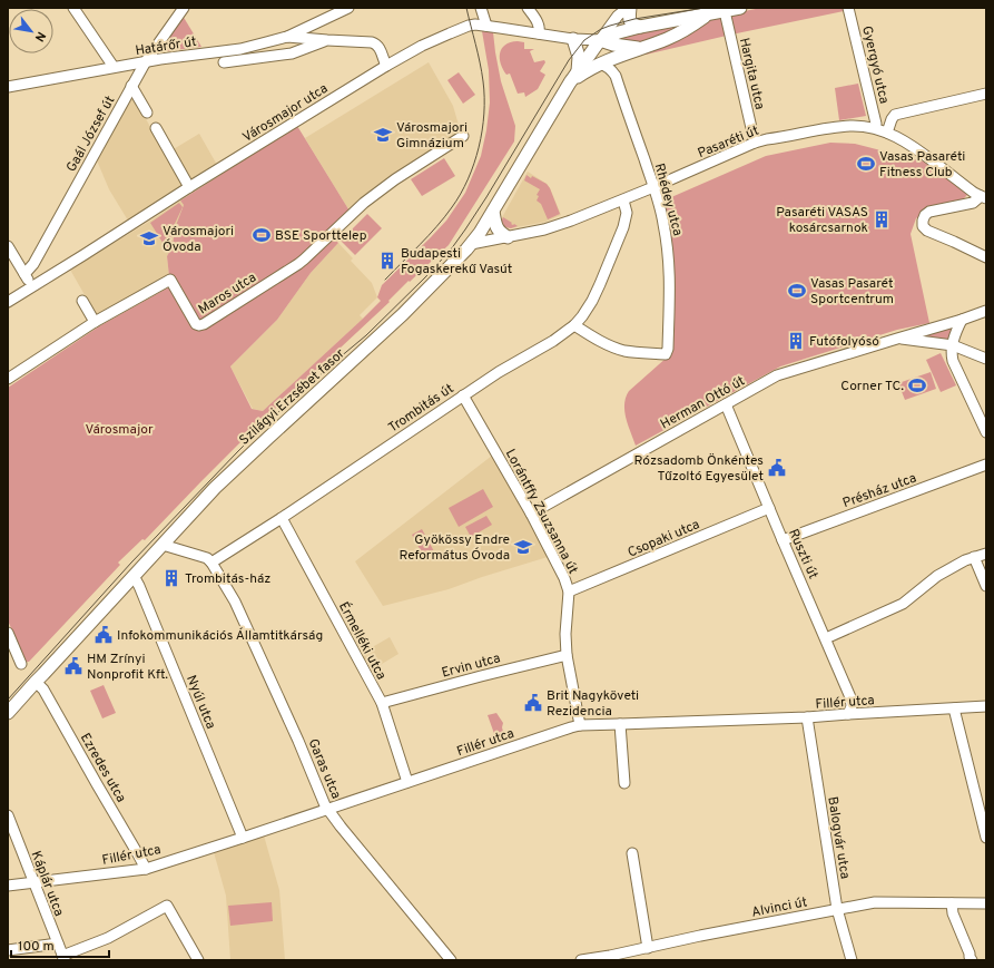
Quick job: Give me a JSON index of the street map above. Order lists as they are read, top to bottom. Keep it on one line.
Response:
{"streets":{"main road":["Szilágyi Erzsébet fasor"],"street":["Határőr út","Gyergyó utca","Hargita utca","Városmajor utca","Gaál József út","Pasaréti út","Rhédey utca","Maros utca","Herman Ottó út","Trombitás út","Présház utca","Lorántffy Zsuzsanna út","Csopaki utca","Ruszti út","Érmelléki utca","Ervin utca","Nyúl utca","Fillér utca","Ezredes utca","Garas utca","Balogvár utca","Káplár utca","Alvinci út"]},"crossings":[["Határőr út","Városmajor utca"],["Határőr út","Gaál József út"],["Gyergyó utca","Pasaréti út"],["Hargita utca","Pasaréti út"],["Hargita utca","Szilágyi Erzsébet fasor"],["Városmajor utca","Szilágyi Erzsébet fasor"],["Pasaréti út","Rhédey utca"],["Pasaréti út","Szilágyi Erzsébet fasor"],["Pasaréti út","Trombitás út"],["Rhédey utca","Szilágyi Erzsébet fasor"],["Rhédey utca","Trombitás út"],["Szilágyi Erzsébet fasor","Nyúl utca"],["Szilágyi Erzsébet fasor","Ezredes utca"],["Herman Ottó út","Lorántffy Zsuzsanna út"],["Herman Ottó út","Ruszti út"],["Trombitás út","Lorántffy Zsuzsanna út"],["Trombitás út","Érmelléki utca"],["Trombitás út","Garas utca"],["Présház utca","Ruszti út"],["Lorántffy Zsuzsanna út","Csopaki utca"],["Lorántffy Zsuzsanna út","Ervin utca"],["Lorántffy Zsuzsanna út","Fillér utca"],["Csopaki utca","Ruszti út"],["Ruszti út","Fillér utca"],["Érmelléki utca","Ervin utca"],["Érmelléki utca","Fillér utca"],["Nyúl utca","Fillér utca"],["Fillér utca","Ezredes utca"],["Fillér utca","Garas utca"],["Fillér utca","Balogvár utca"],["Fillér utca","Káplár utca"],["Balogvár utca","Alvinci út"]],"parks":["Városmajor"],"places":{"school or university":["Városmajori Gimnázium","Városmajori Óvoda","Gyökössy Endre Református Óvoda"],"sports":["Vasas Pasaréti Fitness Club","BSE Sporttelep","Vasas Pasarét Sportcentrum","Corner TC."],"building":["Pasaréti VASAS kosárcsarnok","Budapesti Fogaskerekű Vasút","Futófolyósó","Trombitás-ház"],"public building":["Rózsadomb Önkéntes Tűzoltó Egyesület","Infokommunikációs Államtitkárság","HM Zrínyi Nonprofit Kft.","Brit Nagyköveti Rezidencia"]},"scale_bar":"100 m","north":"bottom right"}
